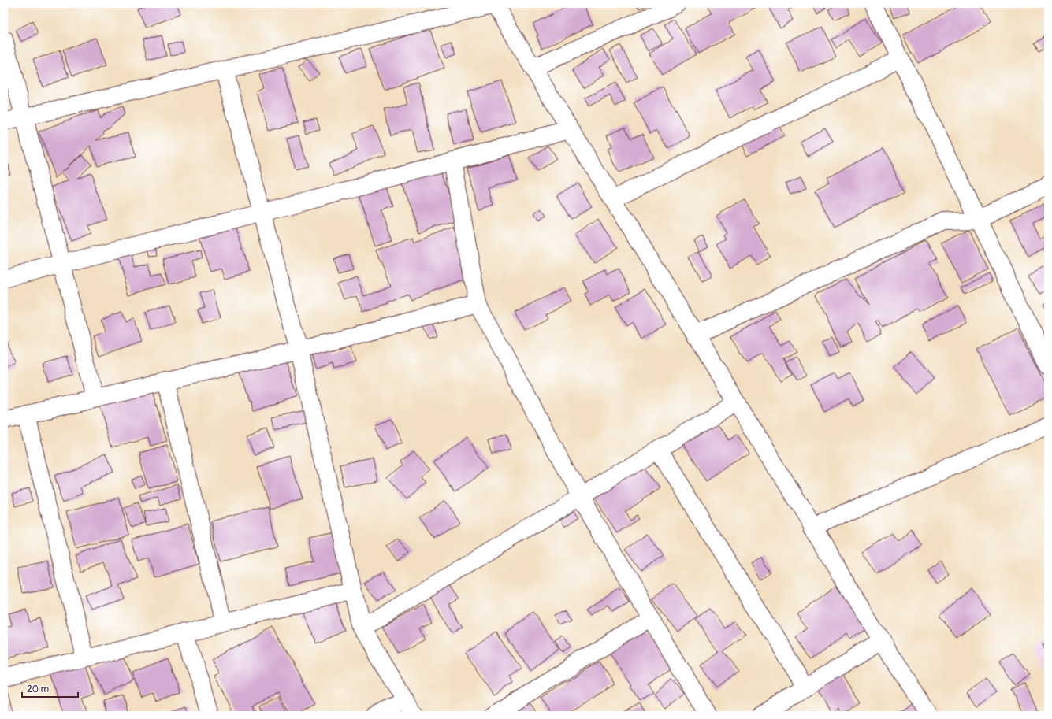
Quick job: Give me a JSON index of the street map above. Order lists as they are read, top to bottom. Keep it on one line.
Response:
{"scale_bar":"20 m"}
